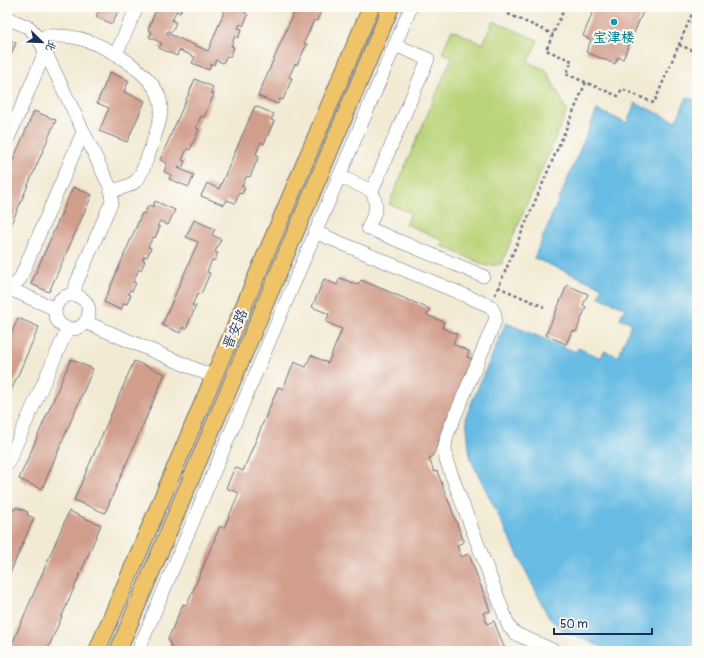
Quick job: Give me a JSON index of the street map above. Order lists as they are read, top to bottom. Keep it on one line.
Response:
{"streets":{"main road":["晋安路"]},"places":["宝津楼"],"scale_bar":"50 m","north":"bottom right"}
